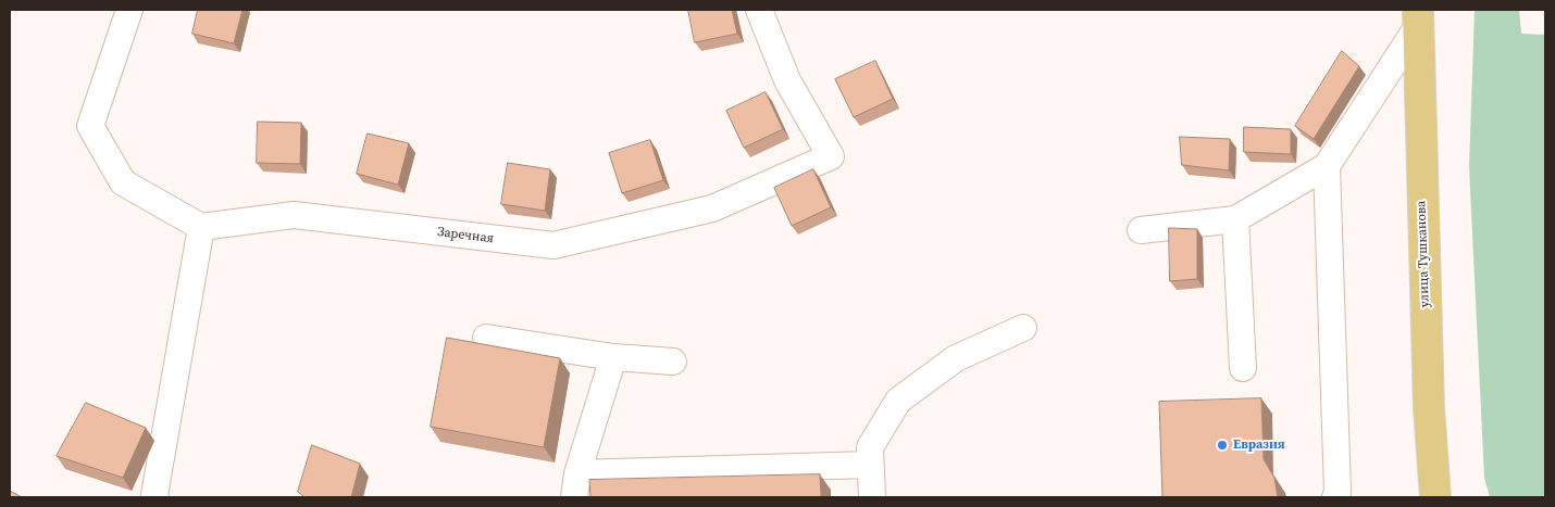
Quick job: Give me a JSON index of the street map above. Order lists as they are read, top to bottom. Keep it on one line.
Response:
{"streets":{"main road":["улица Тушканова"],"street":["Заречная"]},"places":["Евразия"]}
